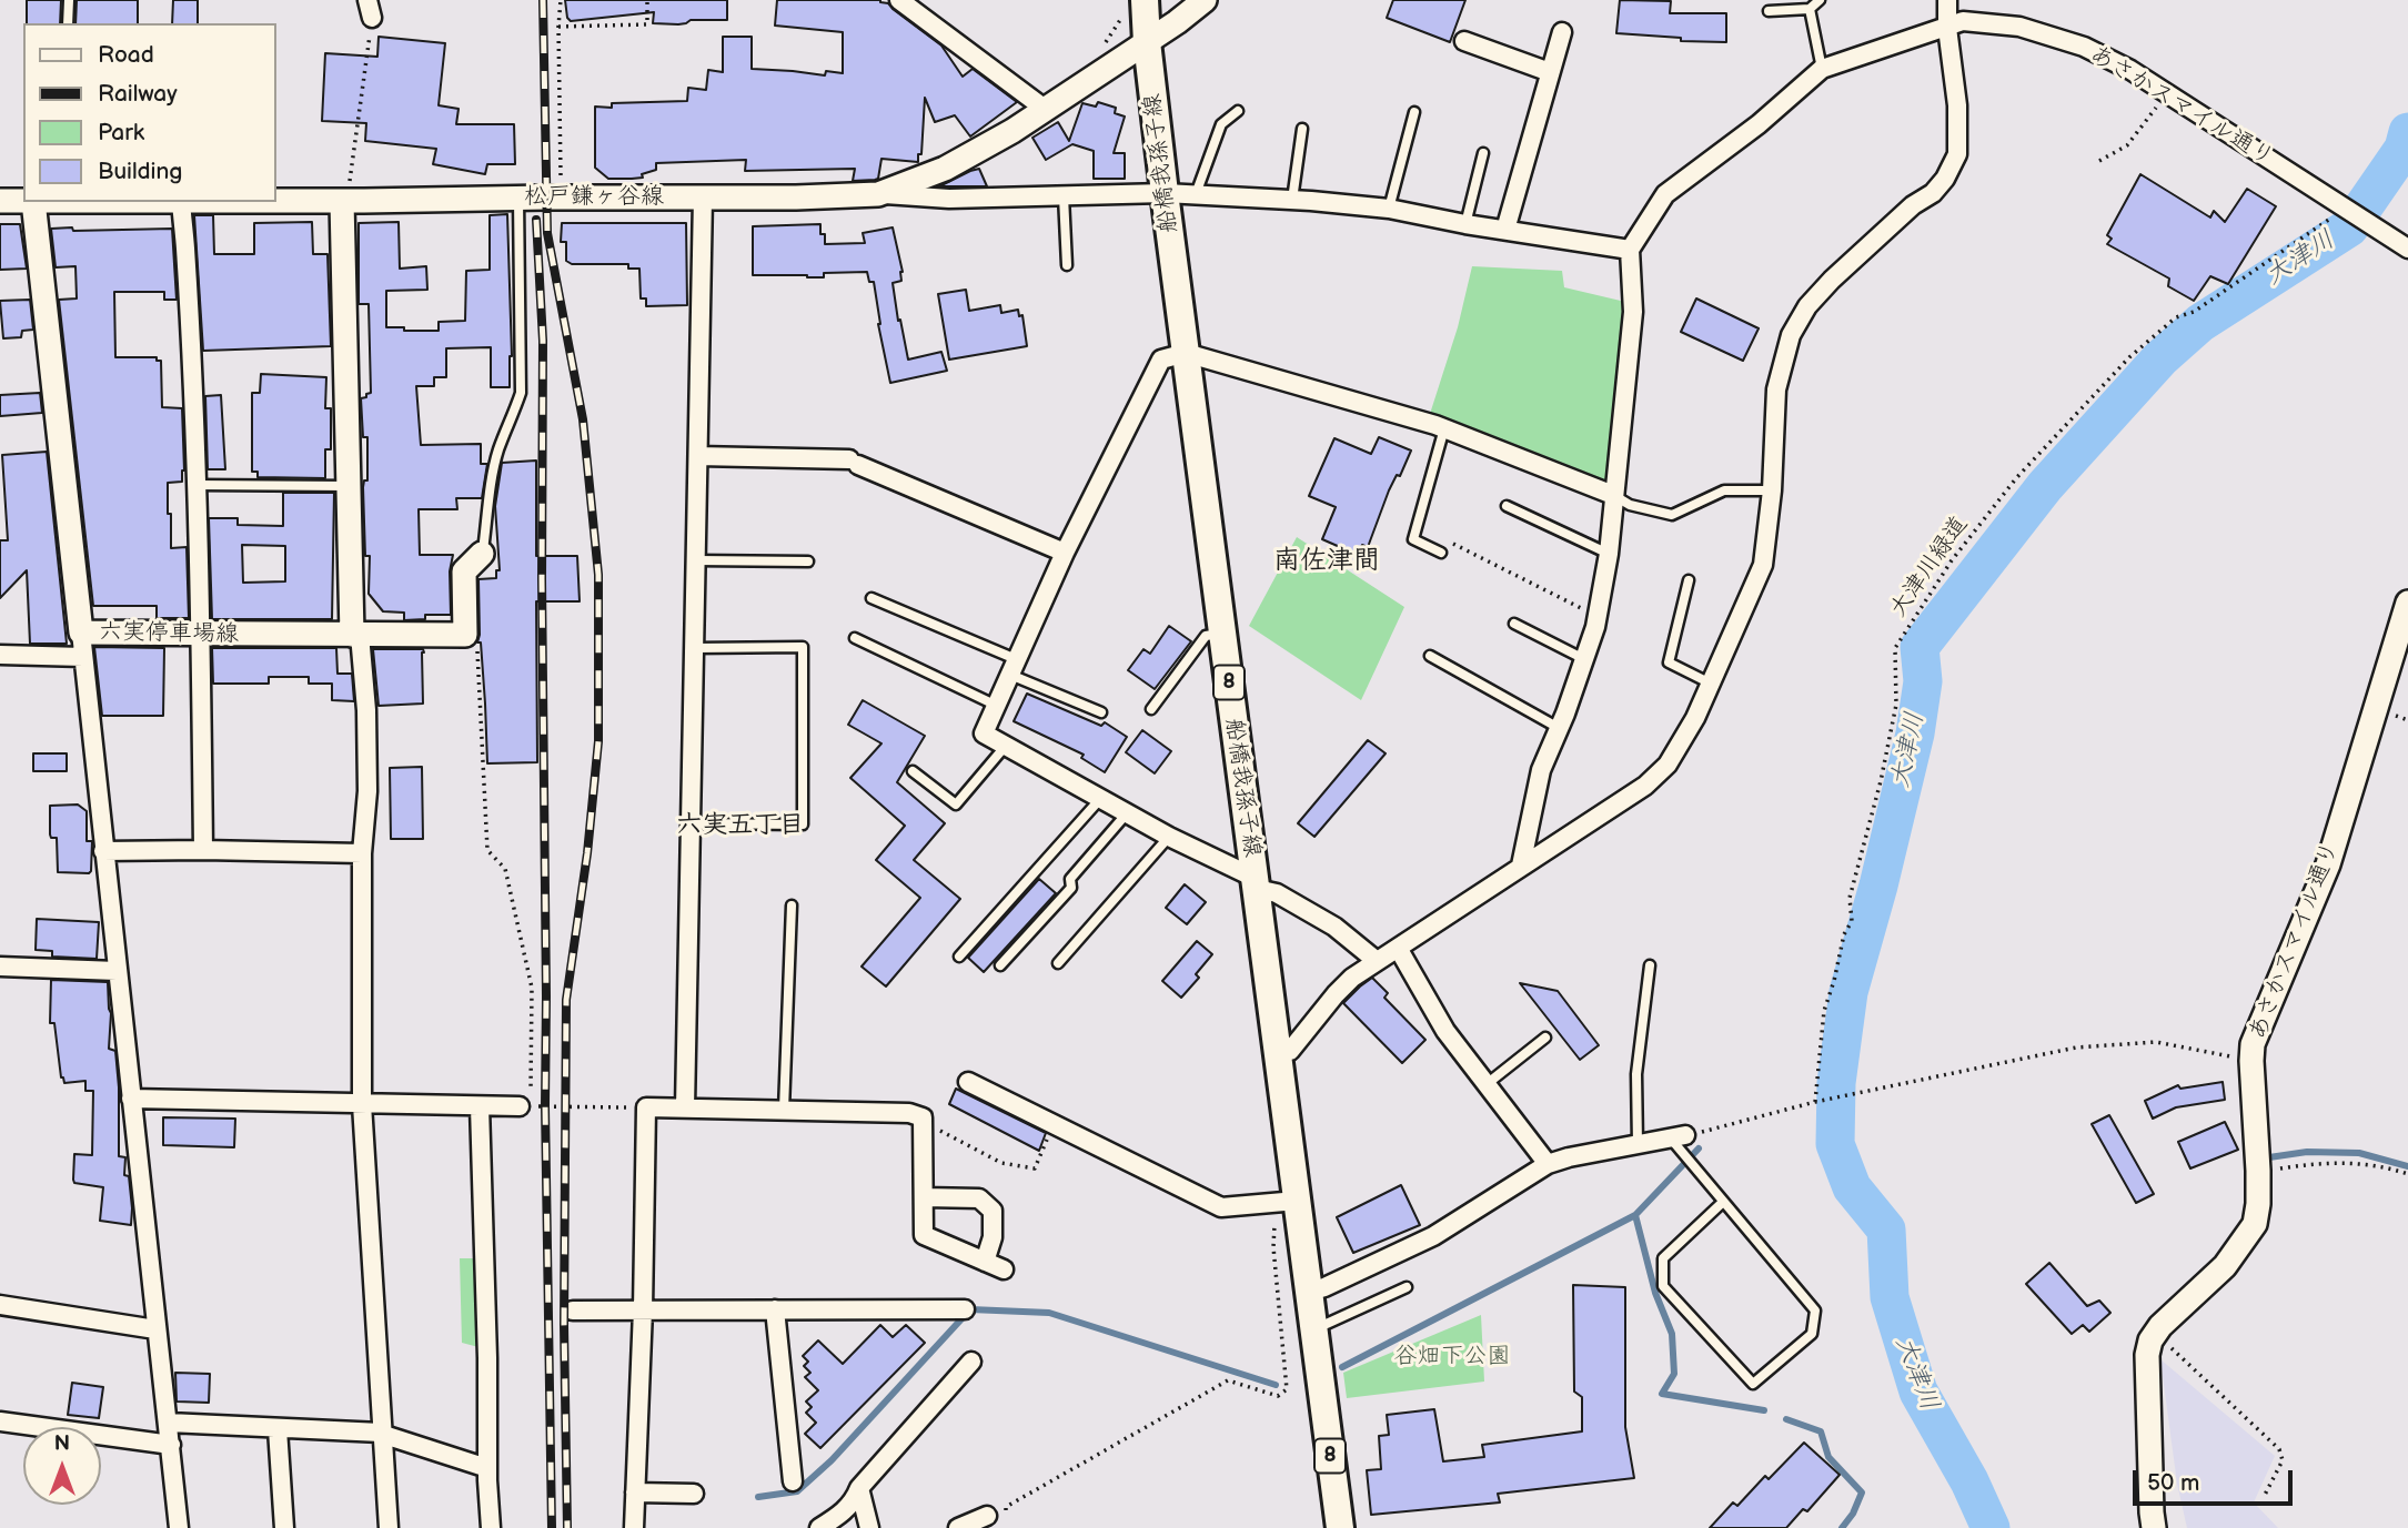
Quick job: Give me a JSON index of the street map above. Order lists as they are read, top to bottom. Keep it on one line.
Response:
{"streets":{"main road":["あさかスマイル通り","船橋我孫子線","松戸鎌ヶ谷線","六実停車場線","8"],"path":["大津川緑道"]},"crossings":[["あさかスマイル通り","大津川緑道"],["船橋我孫子線","松戸鎌ヶ谷線"]],"districts":["南佐津間","六実五丁目"],"water":["大津川"],"parks":["谷畑下公園"],"legend":["Road","Railway","Park","Building"],"scale_bar":"50 m","north":"top"}
